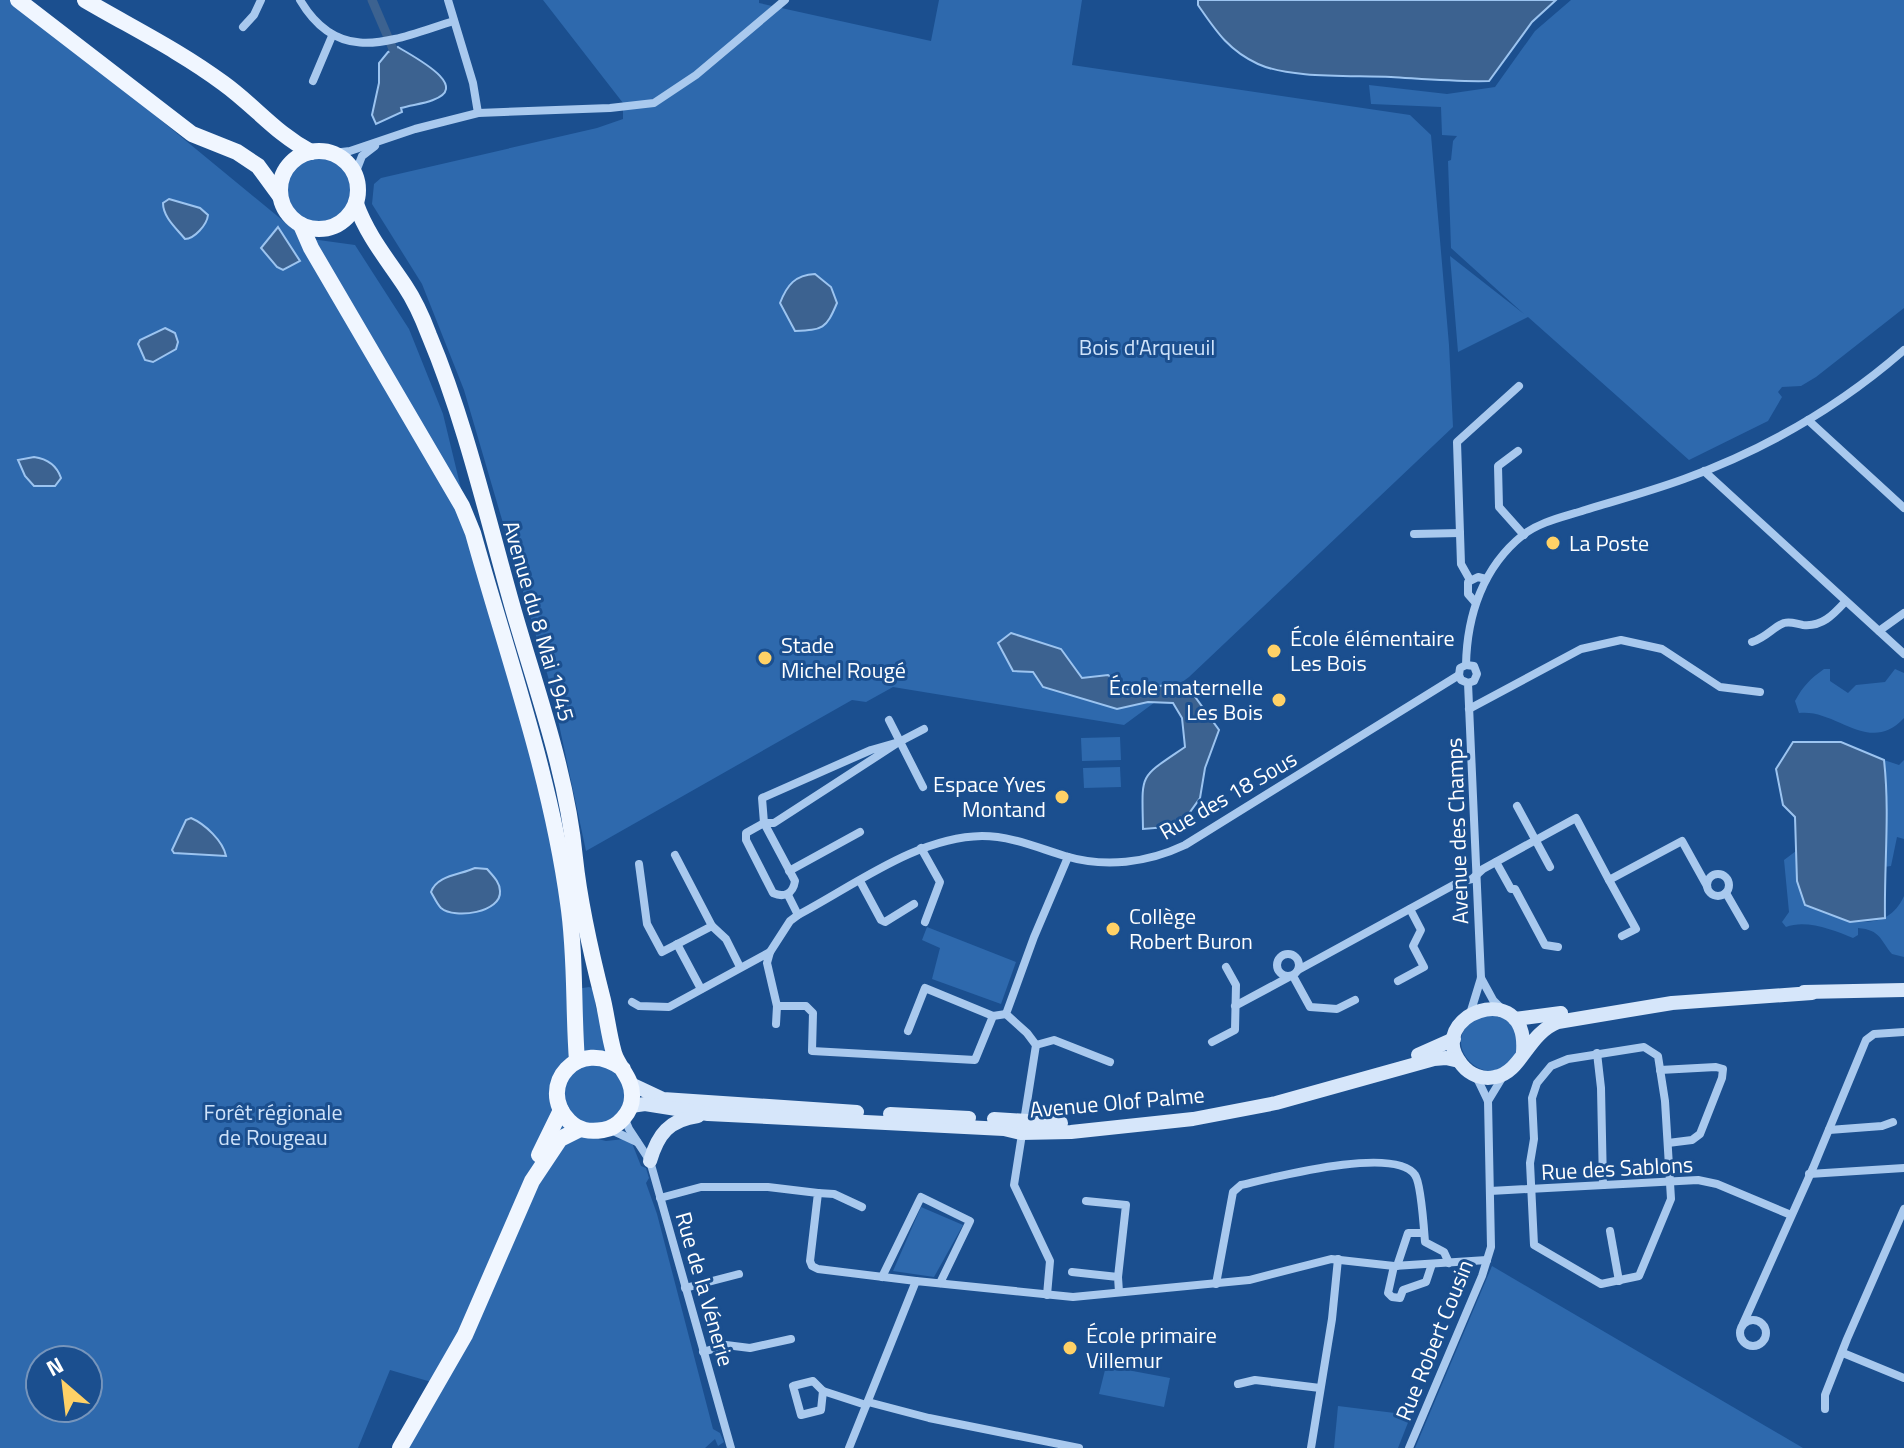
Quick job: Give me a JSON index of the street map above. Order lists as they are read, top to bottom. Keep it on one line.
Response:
{"streets":{"main road":["Avenue du 8 Mai 1945","Avenue Olof Palme"],"street":["Rue des 18 Sous","Avenue des Champs","Rue des Sablons","Rue de la Vénerie","Rue Robert Cousin"]},"crossings":[["Avenue du 8 Mai 1945","Avenue Olof Palme"],["Avenue du 8 Mai 1945","Rue de la Vénerie"],["Rue des 18 Sous","Avenue des Champs"],["Avenue des Champs","Avenue Olof Palme"],["Avenue des Champs","Rue Robert Cousin"],["Avenue Olof Palme","Rue de la Vénerie"],["Avenue Olof Palme","Rue Robert Cousin"],["Rue des Sablons","Rue Robert Cousin"]],"parks":["Bois d'Arqueuil","Forêt régionale de Rougeau"],"places":["La Poste","École élémentaire Les Bois","Stade Michel Rougé","École maternelle Les Bois","Espace Yves Montand","Collège Robert Buron","École primaire Villemur"],"north":"top left"}
